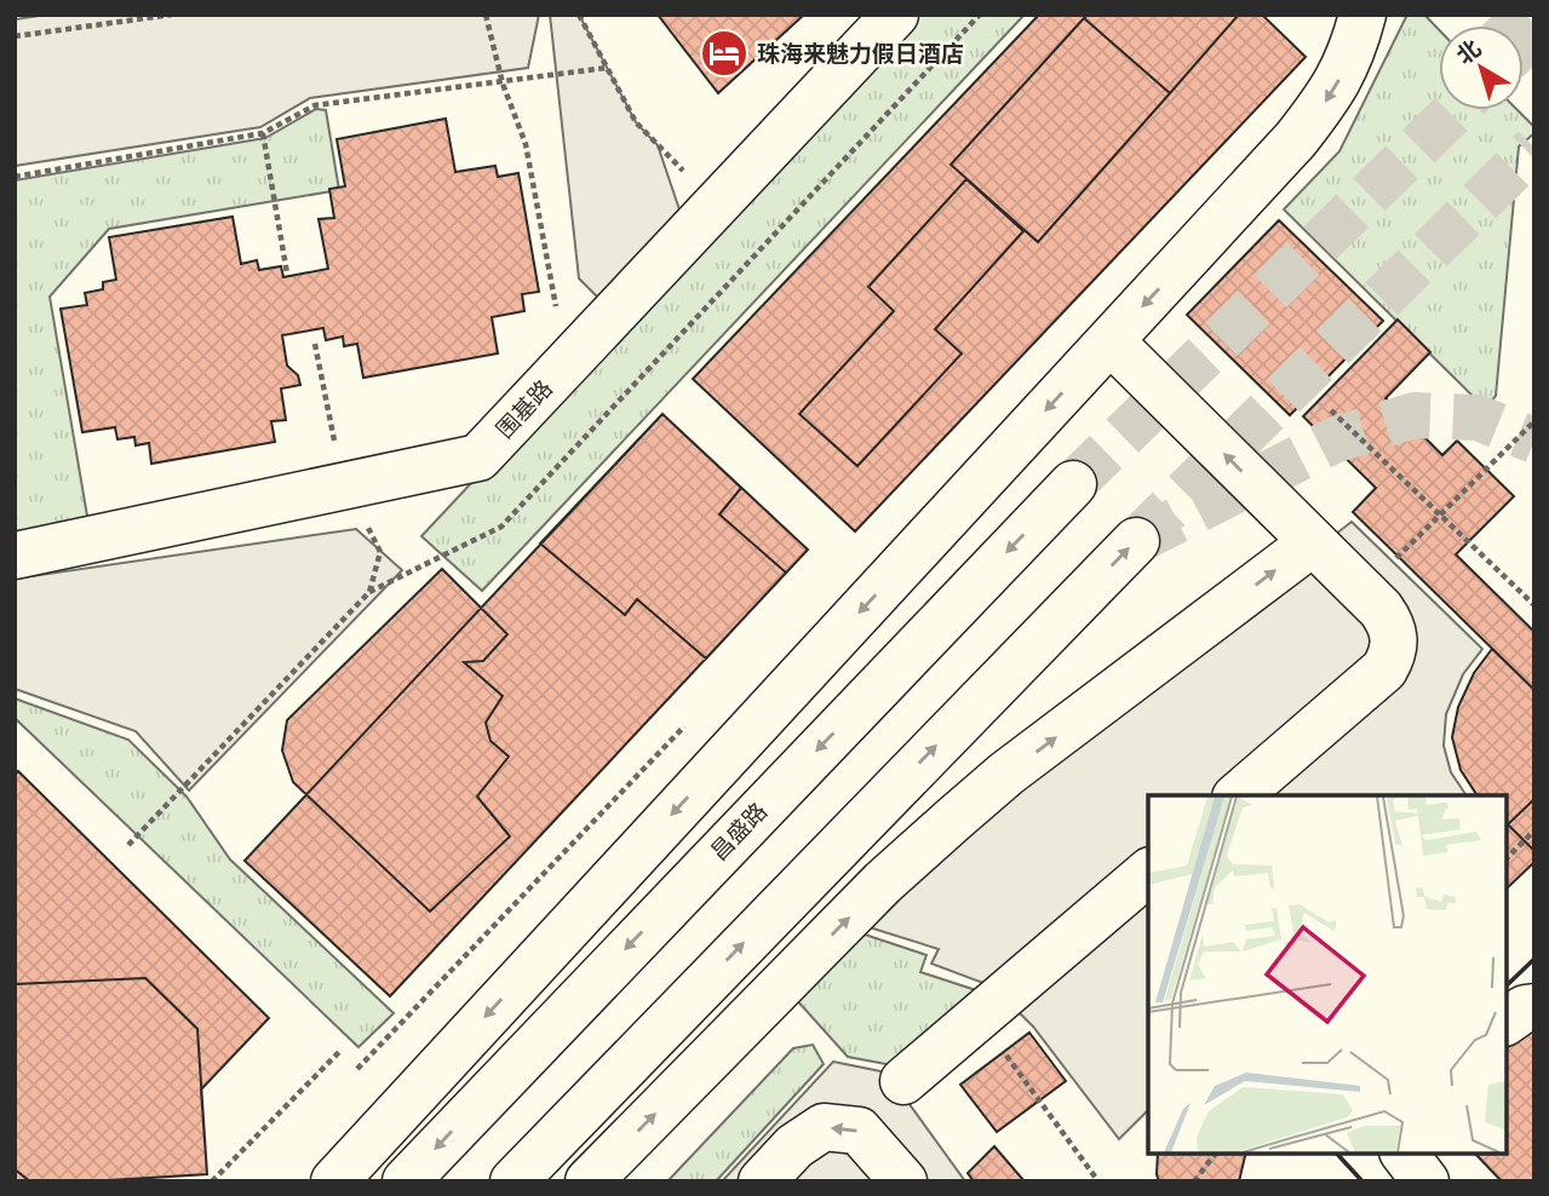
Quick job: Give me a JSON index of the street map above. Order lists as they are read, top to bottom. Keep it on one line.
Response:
{"streets":{"street":["围基路","昌盛路"]},"places":{"hotel":["珠海来魅力假日酒店"]},"north":"top left"}
